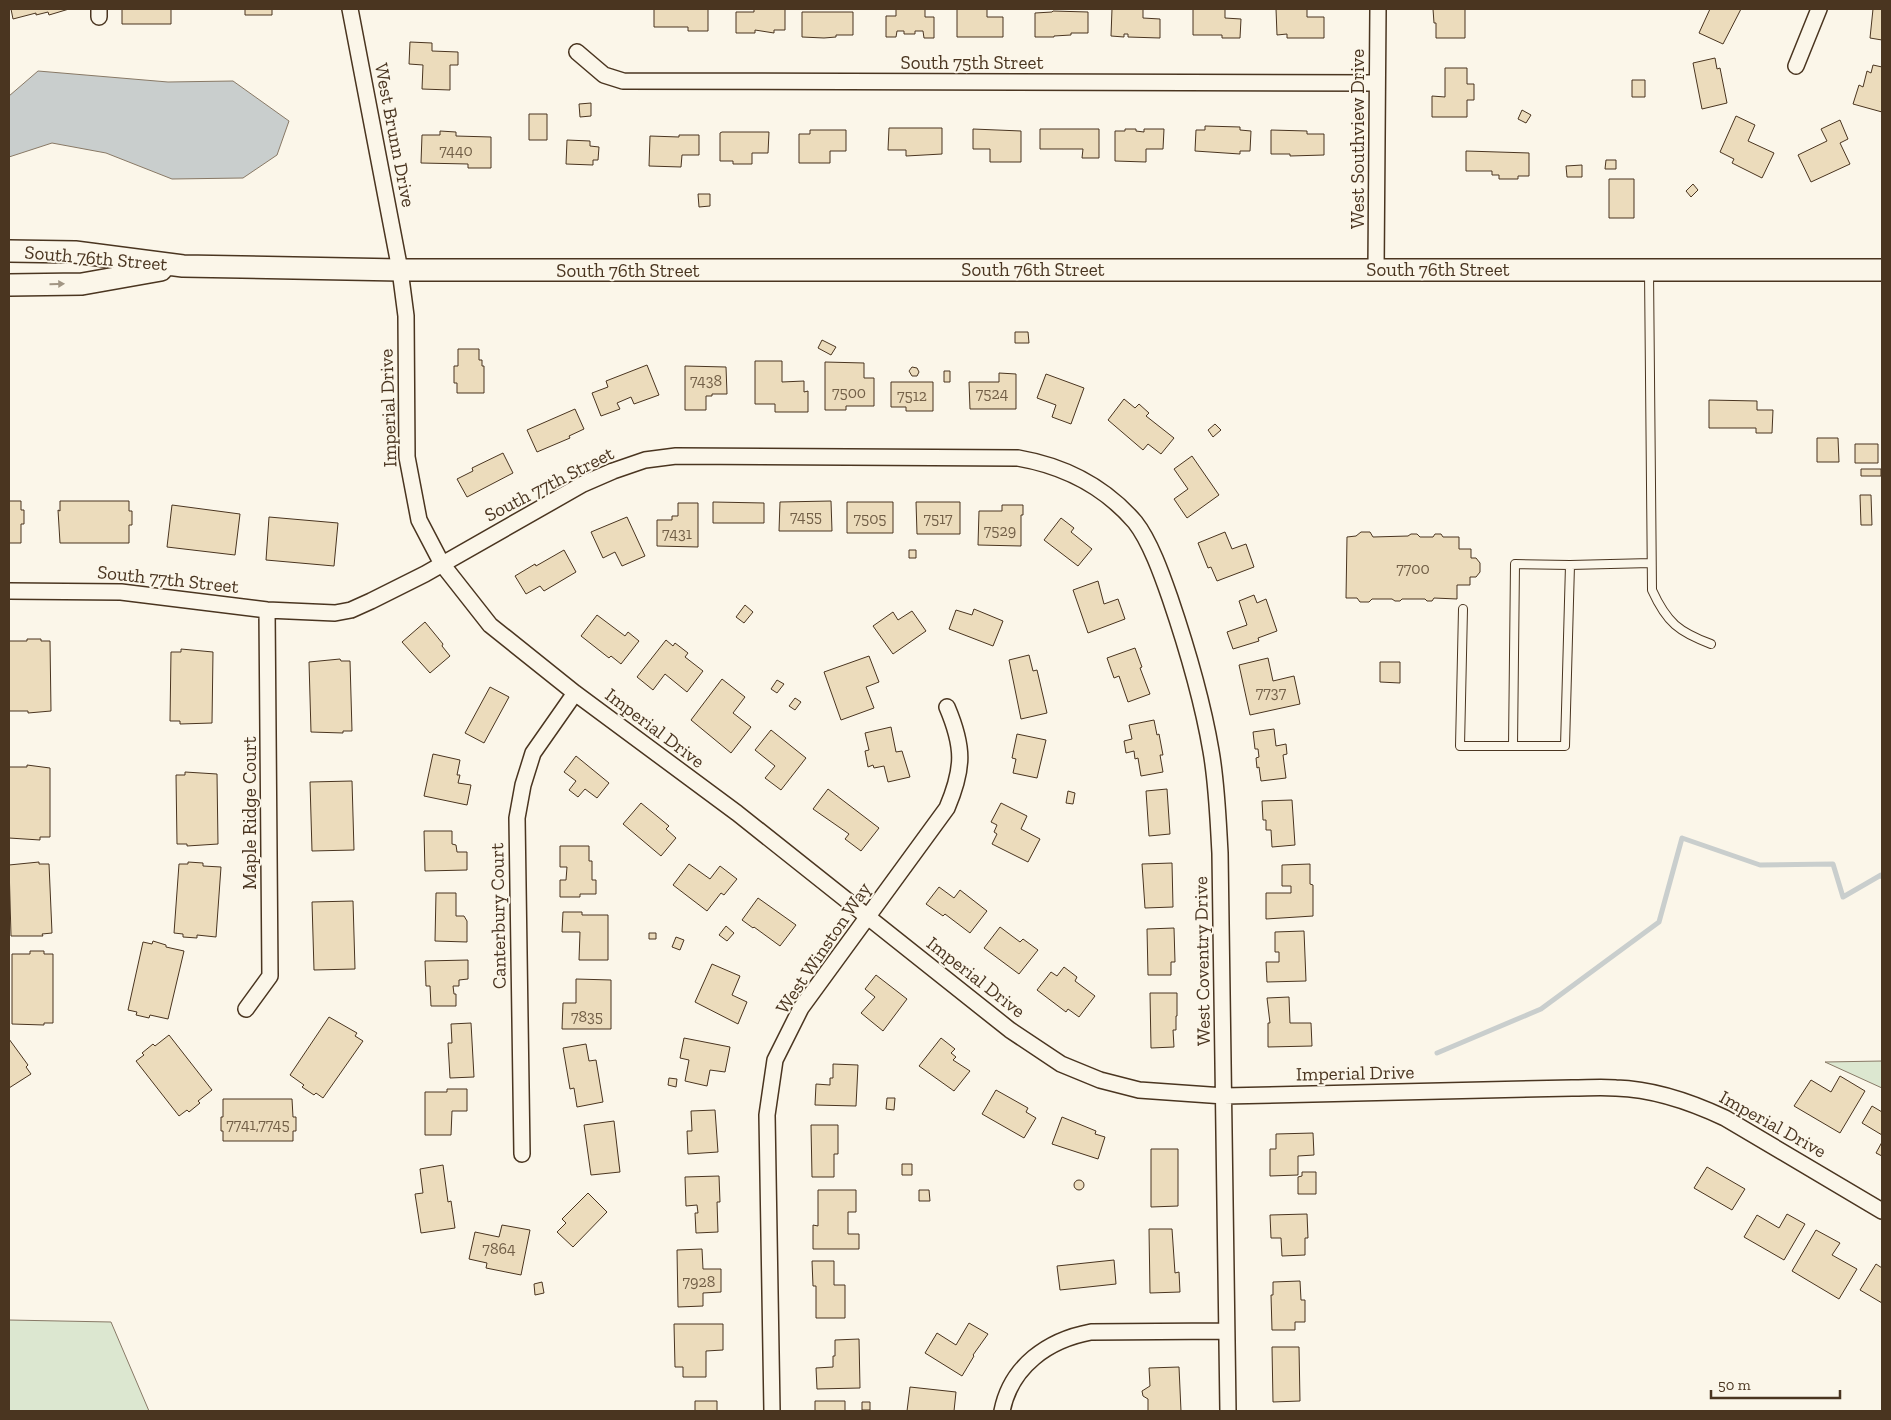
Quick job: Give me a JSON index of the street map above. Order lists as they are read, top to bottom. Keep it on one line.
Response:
{"streets":{"main road":["South 76th Street"],"street":["South 75th Street","West Brunn Drive","West Southview Drive","Imperial Drive","South 77th Street","Maple Ridge Court","Canterbury Court","West Winston Way","West Coventry Drive"]},"crossings":[["South 75th Street","West Southview Drive"],["West Brunn Drive","South 76th Street"],["West Brunn Drive","Imperial Drive"],["West Southview Drive","South 76th Street"],["South 76th Street","Imperial Drive"],["Imperial Drive","South 77th Street"],["Imperial Drive","Canterbury Court"],["Imperial Drive","West Winston Way"],["Imperial Drive","West Coventry Drive"],["South 77th Street","Maple Ridge Court"],["South 77th Street","West Coventry Drive"]],"house_numbers":["7440","7438","7500","7524","7512","7455","7505","7517","7529","7431","7700","7737","7835","7741,7745","7864","7928"],"scale_bar":"50 m"}
